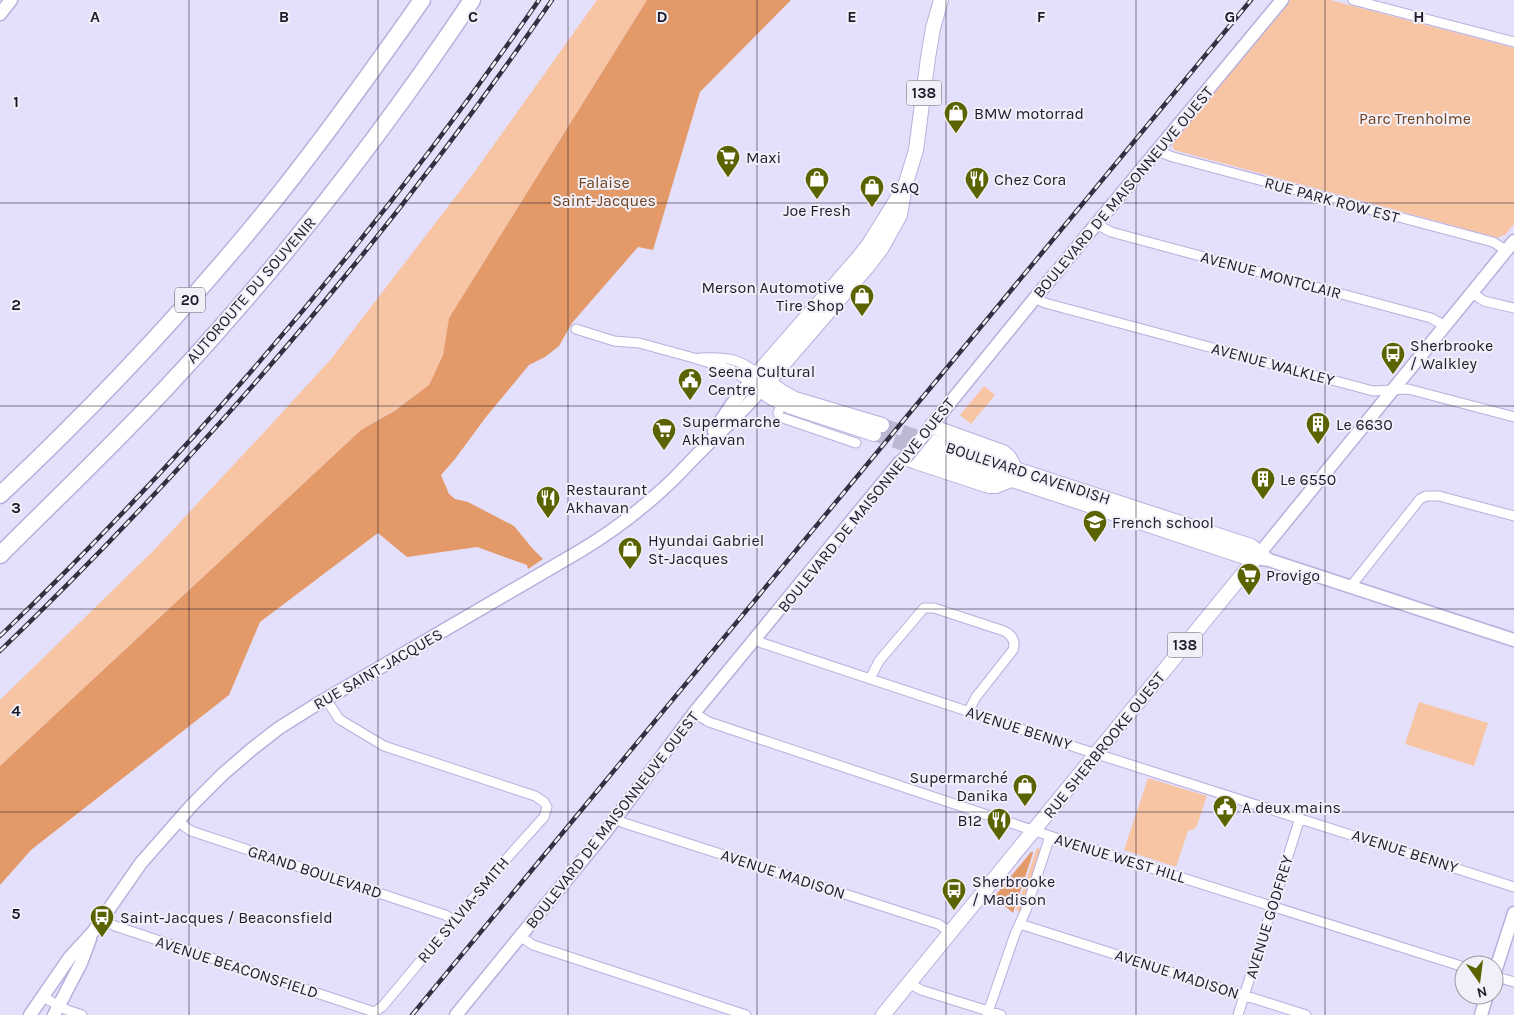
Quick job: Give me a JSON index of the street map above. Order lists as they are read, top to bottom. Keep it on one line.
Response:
{"streets":{"highway":["AUTOROUTE DU SOUVENIR","20"],"main road":["138","BOULEVARD DE MAISONNEUVE OUEST","BOULEVARD CAVENDISH","RUE SAINT-JACQUES","RUE SHERBROOKE OUEST"],"street":["RUE PARK ROW EST","AVENUE MONTCLAIR","AVENUE WALKLEY","AVENUE BENNY","AVENUE WEST HILL","GRAND BOULEVARD","AVENUE MADISON","RUE SYLVIA-SMITH","AVENUE GODFREY","AVENUE BEACONSFIELD"]},"crossings":[["BOULEVARD DE MAISONNEUVE OUEST","RUE PARK ROW EST"],["BOULEVARD DE MAISONNEUVE OUEST","AVENUE MONTCLAIR"],["BOULEVARD DE MAISONNEUVE OUEST","AVENUE WALKLEY"],["BOULEVARD DE MAISONNEUVE OUEST","BOULEVARD CAVENDISH"],["BOULEVARD DE MAISONNEUVE OUEST","AVENUE BENNY"],["BOULEVARD DE MAISONNEUVE OUEST","AVENUE WEST HILL"],["BOULEVARD DE MAISONNEUVE OUEST","AVENUE MADISON"],["RUE PARK ROW EST","RUE SHERBROOKE OUEST"],["AVENUE MONTCLAIR","RUE SHERBROOKE OUEST"],["AVENUE WALKLEY","RUE SHERBROOKE OUEST"],["BOULEVARD CAVENDISH","RUE SHERBROOKE OUEST"],["RUE SAINT-JACQUES","GRAND BOULEVARD"],["RUE SAINT-JACQUES","RUE SYLVIA-SMITH"],["RUE SAINT-JACQUES","AVENUE BEACONSFIELD"],["AVENUE BENNY","RUE SHERBROOKE OUEST"],["AVENUE BENNY","AVENUE GODFREY"],["RUE SHERBROOKE OUEST","AVENUE WEST HILL"],["RUE SHERBROOKE OUEST","AVENUE MADISON"],["AVENUE WEST HILL","AVENUE GODFREY"],["GRAND BOULEVARD","RUE SYLVIA-SMITH"],["AVENUE MADISON","AVENUE GODFREY"],["RUE SYLVIA-SMITH","AVENUE BEACONSFIELD"]],"parks":["Parc Trenholme","Falaise Saint-Jacques"],"places":{"shop":["BMW motorrad","Joe Fresh","SAQ","Merson Automotive Tire Shop","Hyundai Gabriel St-Jacques","Supermarché Danika"],"supermarket":["Maxi","Supermarche Akhavan","Provigo"],"restaurant":["Chez Cora","Restaurant Akhavan","B12"],"bus stop":["Sherbrooke / Walkley","Sherbrooke / Madison","Saint-Jacques / Beaconsfield"],"public building":["Seena Cultural Centre","A deux mains"],"building":["Le 6630","Le 6550"],"school or university":["French school"]},"north":"bottom","grid":{"columns":["A","B","C","D","E","F","G","H"],"rows":["1","2","3","4","5"]}}
